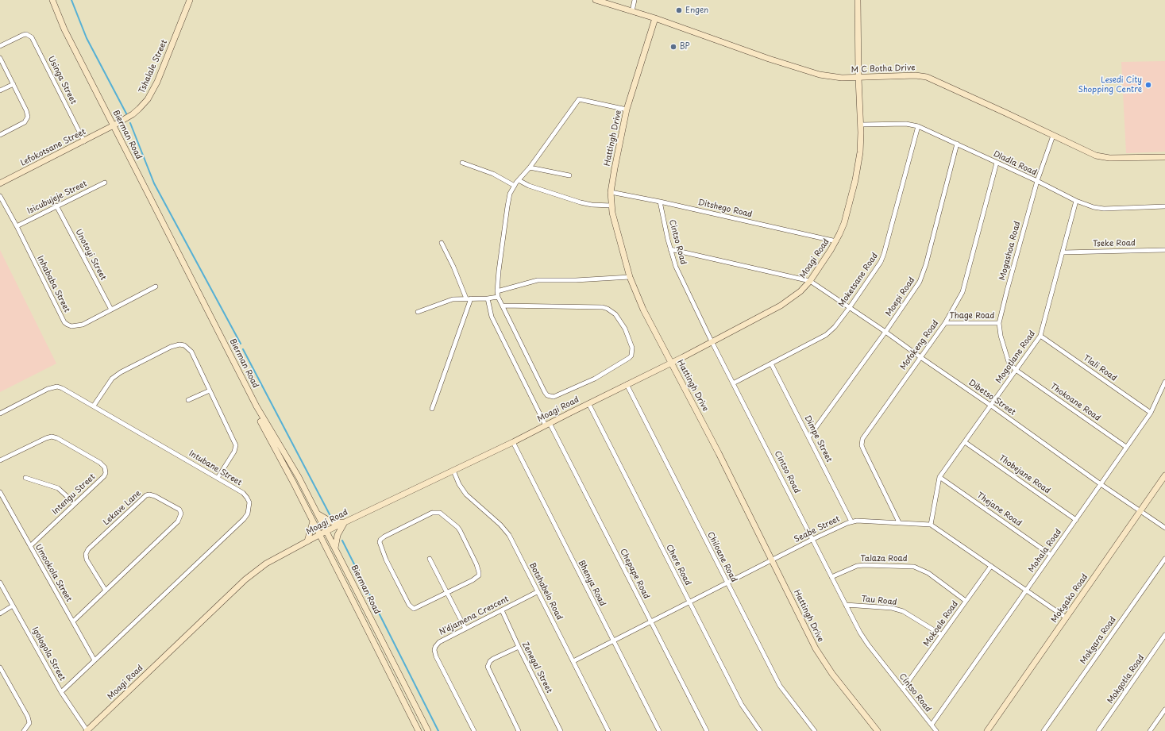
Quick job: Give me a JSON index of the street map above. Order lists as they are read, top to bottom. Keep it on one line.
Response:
{"streets":{"street":["Tshalale Street","M C Botha Drive","Usinga Street","Bierman Road","Hattingh Drive","Lefokotsane Street","Dladla Road","Isicubujeje Street","Ditshego Road","Cintso Road","Tseke Road","Mogashoa Road","Unotoyi Street","Moagi Road","Moketsane Road","Inhababa Street","Moepi Road","Thage Road","Mofokeng Road","Mogotlane Road","Tlali Road","Dibetso Street","Thokoane Road","Dimpe Street","Intubane Street","Thobejane Road","Intengu Street","Lekave Lane","Thejane Road","Seabe Street","Mohala Road","Chiloane Road","Talaza Road","Chere Road","Umookola Street","Chepape Road","Bhenya Road","Botshabelo Road","Mokgako Road","Tau Road","N'djamena Crescent","Mokoele Road","Mokgara Road","Igologola Street","Zenegal Street","Mokgotla Road"]},"crossings":[["Tshalale Street","Bierman Road"],["Tshalale Street","Lefokotsane Street"],["M C Botha Drive","Hattingh Drive"],["M C Botha Drive","Mogashoa Road"],["M C Botha Drive","Moagi Road"],["Usinga Street","Lefokotsane Street"],["Bierman Road","Lefokotsane Street"],["Bierman Road","Moagi Road"],["Hattingh Drive","Ditshego Road"],["Hattingh Drive","Moagi Road"],["Hattingh Drive","Seabe Street"],["Dladla Road","Mogashoa Road"],["Dladla Road","Moagi Road"],["Dladla Road","Moketsane Road"],["Dladla Road","Moepi Road"],["Dladla Road","Mofokeng Road"],["Dladla Road","Mogotlane Road"],["Isicubujeje Street","Unotoyi Street"],["Isicubujeje Street","Inhababa Street"],["Ditshego Road","Cintso Road"],["Ditshego Road","Moagi Road"],["Cintso Road","Moagi Road"],["Cintso Road","Moketsane Road"],["Cintso Road","Seabe Street"],["Cintso Road","Mohala Road"],["Cintso Road","Talaza Road"],["Cintso Road","Tau Road"],["Cintso Road","Mokoele Road"],["Tseke Road","Mogotlane Road"],["Mogashoa Road","Thage Road"],["Mogashoa Road","Mogotlane Road"],["Mogashoa Road","Thokoane Road"],["Unotoyi Street","Inhababa Street"],["Moagi Road","Dibetso Street"],["Moagi Road","Chiloane Road"],["Moagi Road","Chere Road"],["Moagi Road","Chepape Road"],["Moagi Road","Bhenya Road"],["Moagi Road","Botshabelo Road"],["Moagi Road","Igologola Street"],["Moketsane Road","Dibetso Street"],["Moketsane Road","Dimpe Street"],["Moepi Road","Dibetso Street"],["Moepi Road","Dimpe Street"],["Thage Road","Mofokeng Road"],["Mofokeng Road","Dibetso Street"],["Mofokeng Road","Seabe Street"],["Mogotlane Road","Tlali Road"],["Mogotlane Road","Dibetso Street"],["Mogotlane Road","Thokoane Road"],["Mogotlane Road","Thobejane Road"],["Mogotlane Road","Thejane Road"],["Mogotlane Road","Seabe Street"],["Tlali Road","Mohala Road"],["Dibetso Street","Mohala Road"],["Dibetso Street","Mokgako Road"],["Thokoane Road","Mohala Road"],["Dimpe Street","Seabe Street"],["Intubane Street","Umookola Street"],["Intubane Street","Igologola Street"],["Thobejane Road","Mohala Road"],["Intengu Street","Umookola Street"],["Lekave Lane","Umookola Street"],["Thejane Road","Mohala Road"],["Seabe Street","Chiloane Road"],["Seabe Street","Chere Road"],["Seabe Street","Chepape Road"],["Seabe Street","Bhenya Road"],["Seabe Street","Botshabelo Road"],["Talaza Road","Mokoele Road"],["Botshabelo Road","N'djamena Crescent"],["Tau Road","Mokoele Road"],["N'djamena Crescent","Zenegal Street"]],"places":["Engen","BP","Lesedi City Shopping Centre"]}
